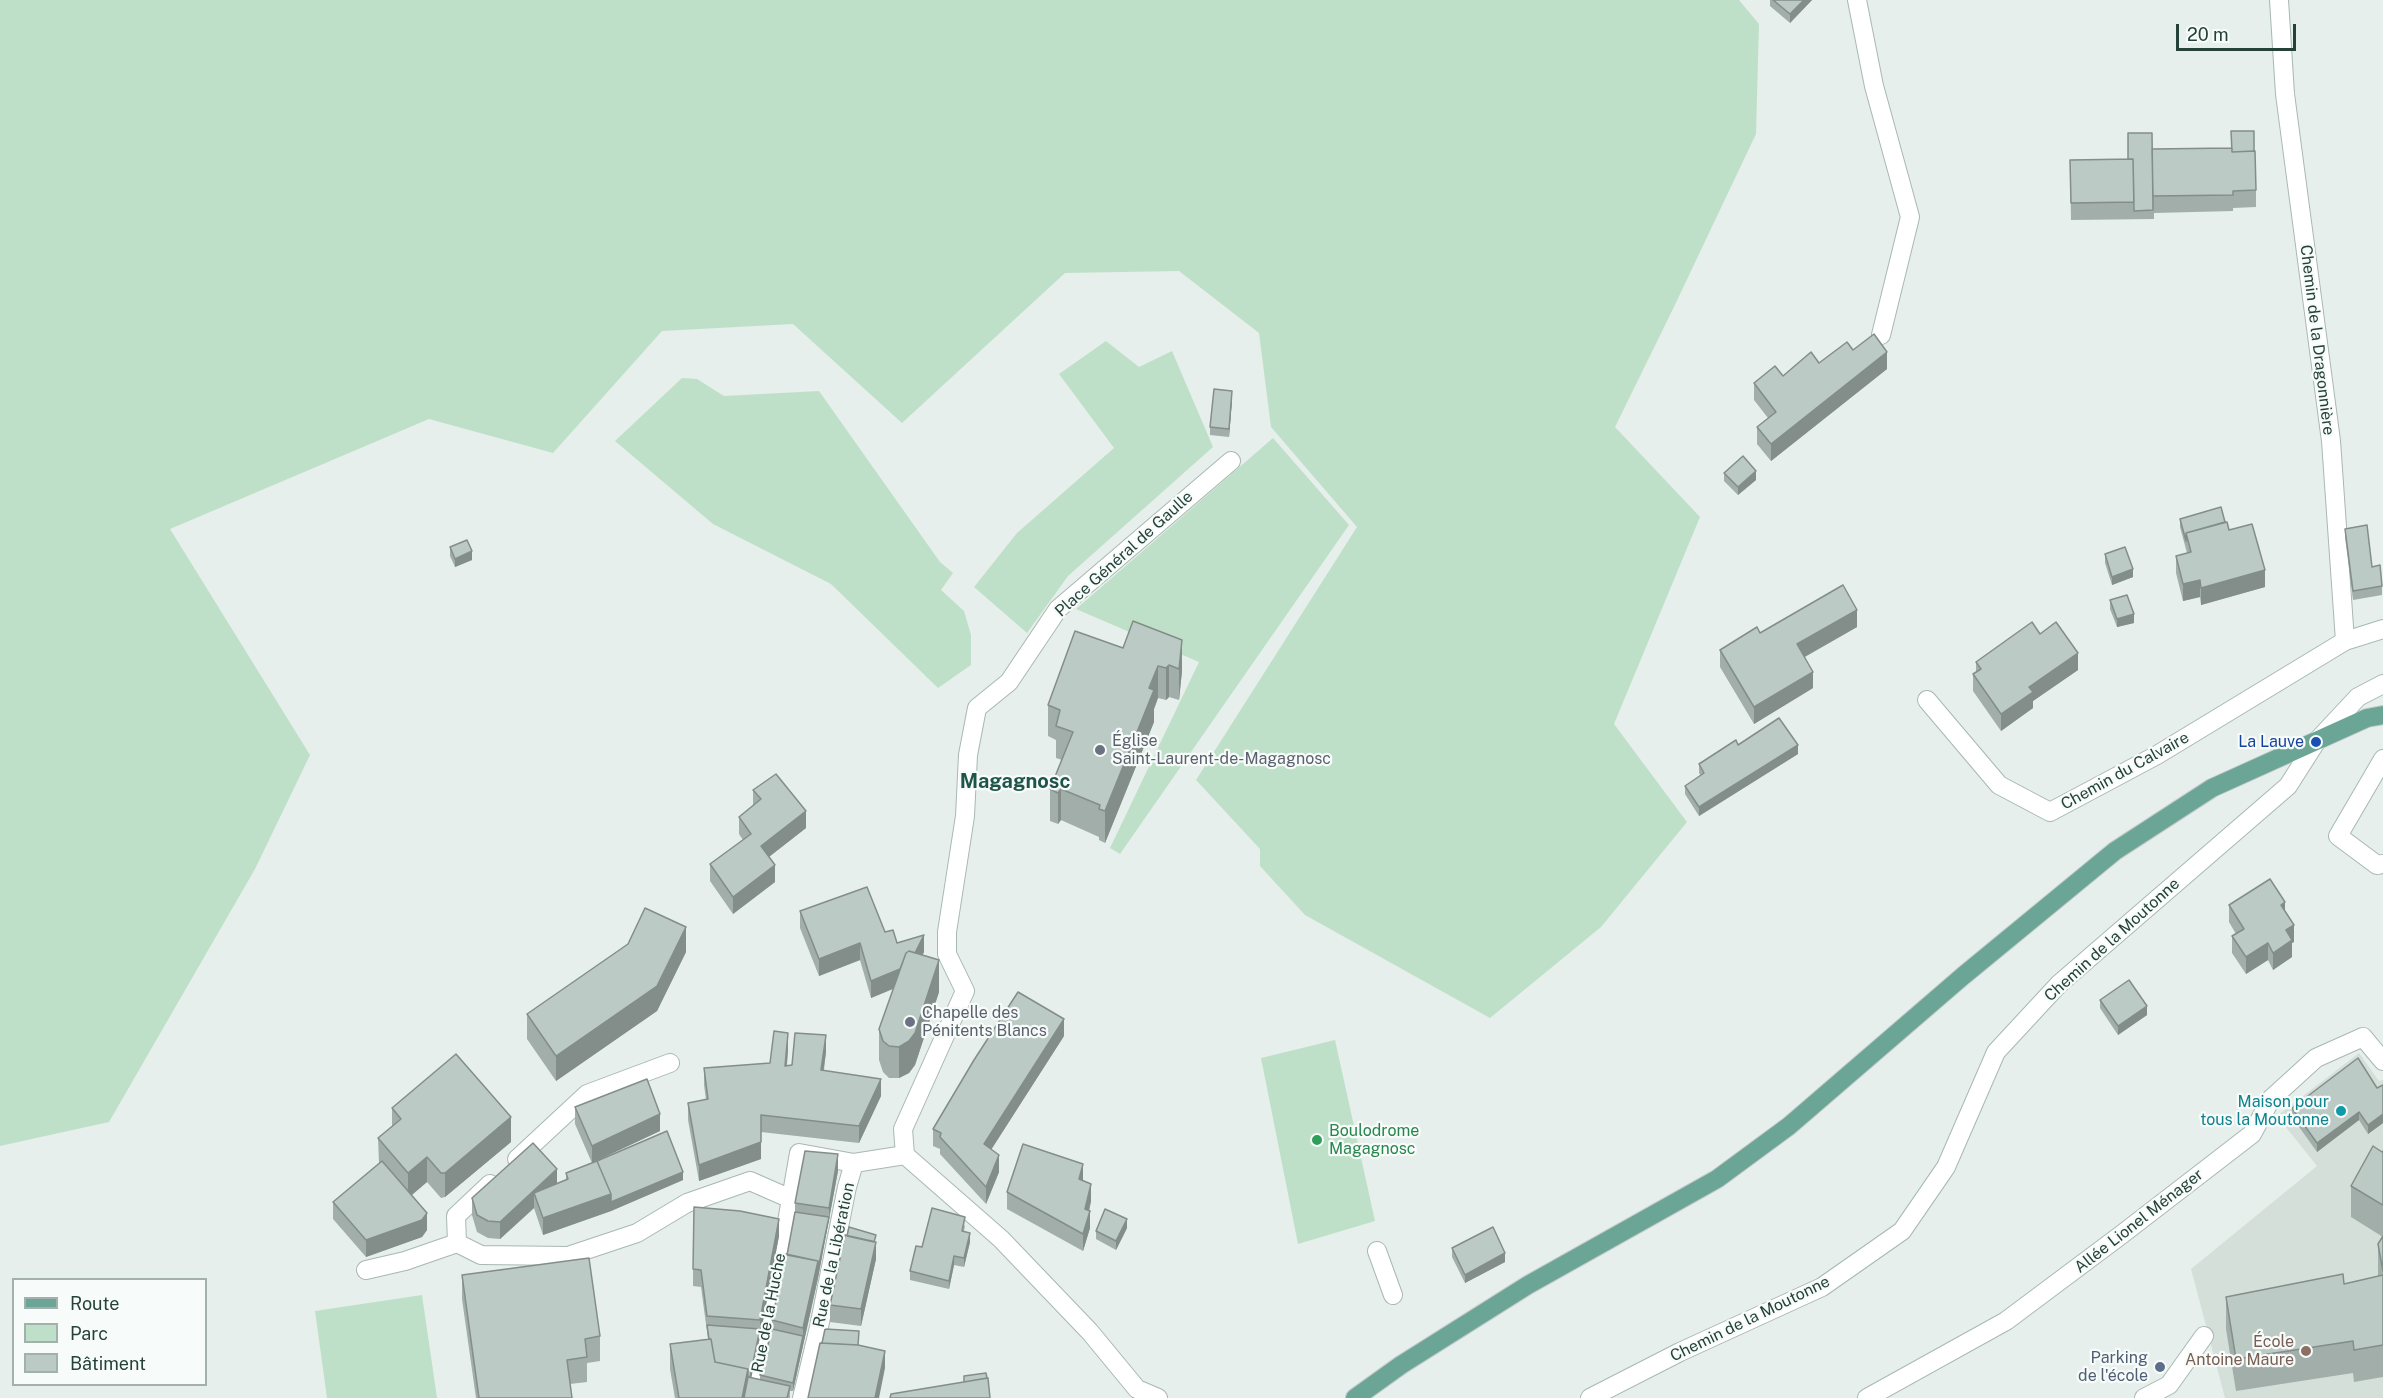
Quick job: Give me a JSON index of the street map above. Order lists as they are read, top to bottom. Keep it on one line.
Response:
{"streets":{"street":["Chemin de la Dragonnière","Place Général de Gaulle","Chemin du Calvaire","Chemin de la Moutonne","Allée Lionel Ménager","Rue de la Libération","Rue de la Huche"]},"crossings":[["Chemin de la Dragonnière","Chemin du Calvaire"],["Place Général de Gaulle","Rue de la Libération"]],"districts":["Magagnosc"],"places":["La Lauve","Église Saint-Laurent-de-Magagnosc","Chapelle des Pénitents Blancs","Maison pour tous la Moutonne","Boulodrome Magagnosc","École Antoine Maure","Parking de l'école"],"legend":["Route","Parc","Bâtiment"],"scale_bar":"20 m"}
